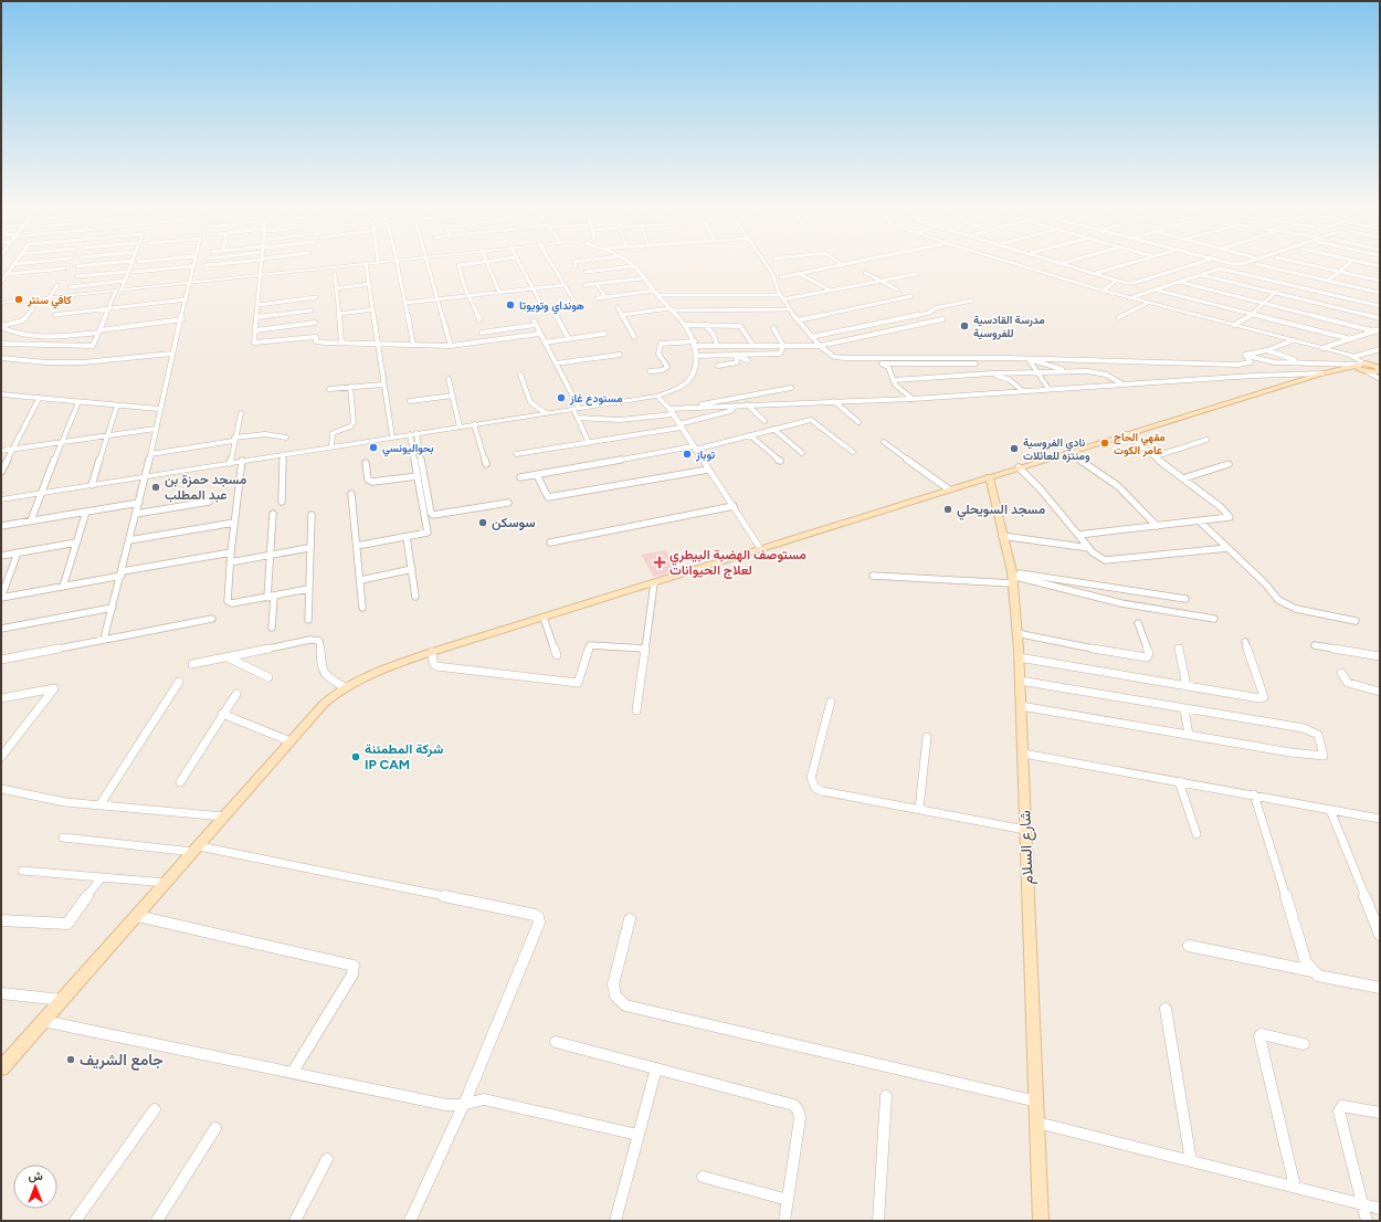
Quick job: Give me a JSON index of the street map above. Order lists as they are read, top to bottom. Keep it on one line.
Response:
{"streets":{"main road":["شارع السلام"]},"places":{"other":["كافي سنتر","هونداي وتويوتا","مدرسة القادسية للفروسية","مستودع غاز","مقهي الحاج عامر الكوت","بحواليونسي","نادي الفروسية ومنتزه للعائلات","توباز","مسجد حمزة بن عبد المطلب","مسجد السويحلي","سوسكن","شركة المطمئنة IP CAM","جامع الشريف"],"health":["مستوصف الهضبة البيطري لعلاج الحيوانات"]},"north":"top"}
